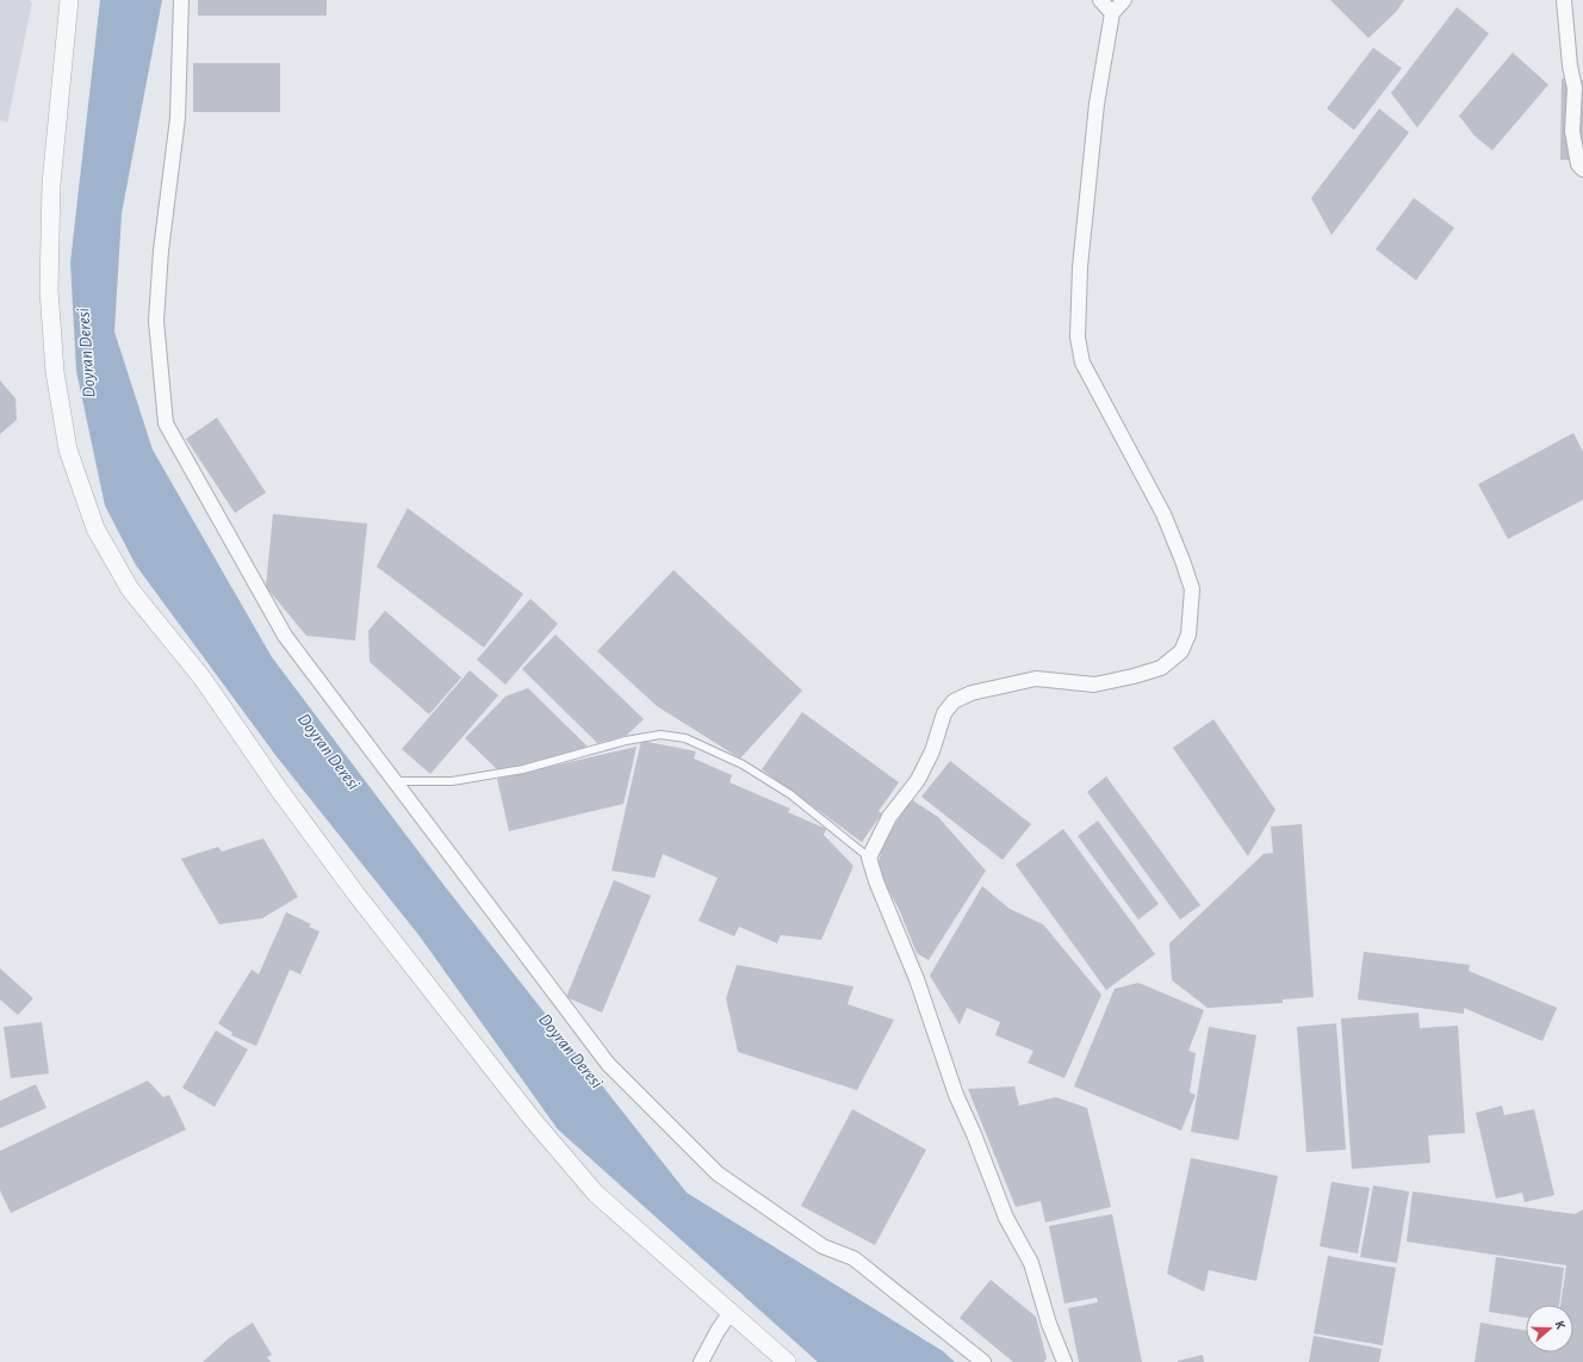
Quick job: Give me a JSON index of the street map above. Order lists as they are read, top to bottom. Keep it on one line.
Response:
{"water":["Doyran Deresi"],"north":"right"}
